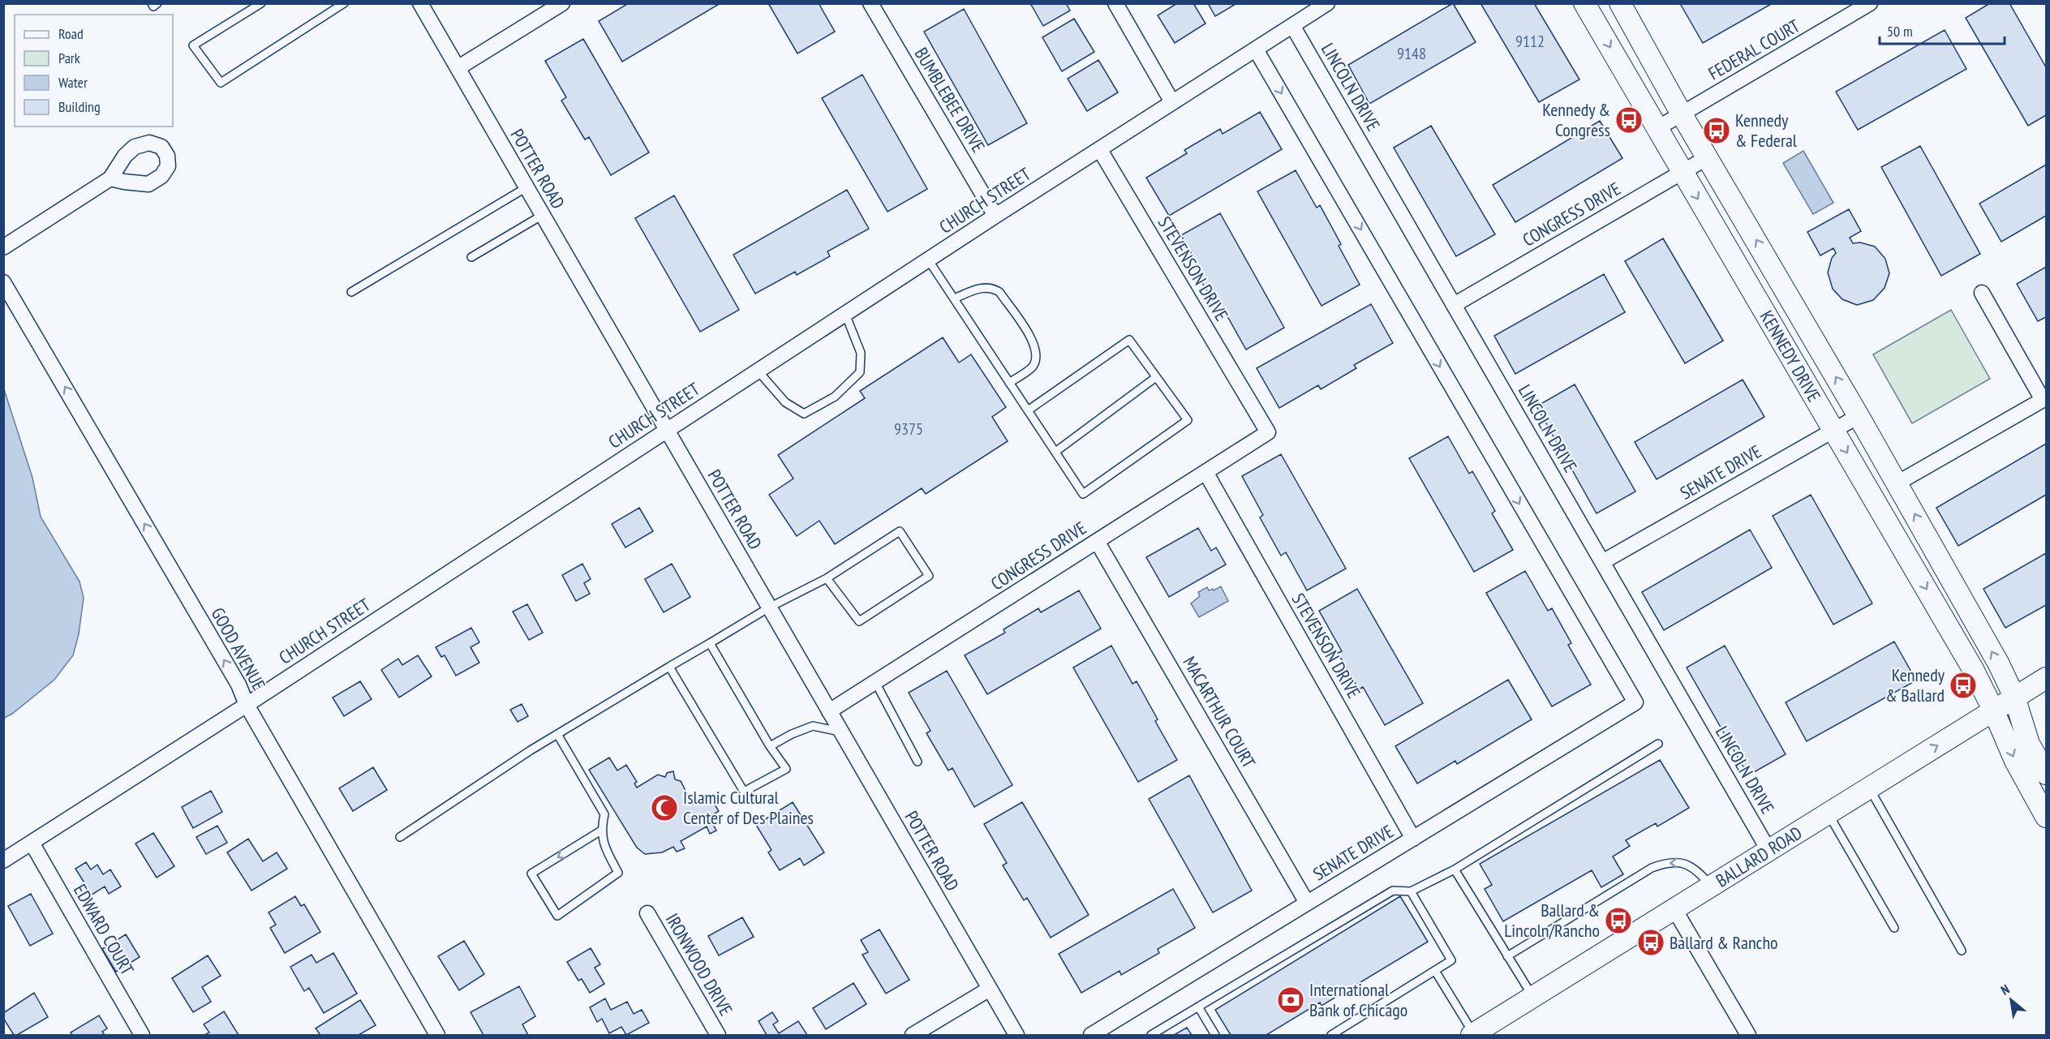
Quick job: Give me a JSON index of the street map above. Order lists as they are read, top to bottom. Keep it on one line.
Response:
{"streets":{"street":["FEDERAL COURT","LINCOLN DRIVE","BUMBLEBEE DRIVE","POTTER ROAD","CHURCH STREET","CONGRESS DRIVE","STEVENSON DRIVE","KENNEDY DRIVE","SENATE DRIVE","GOOD AVENUE","MACARTHUR COURT","BALLARD ROAD","EDWARD COURT","IRONWOOD DRIVE"]},"crossings":[["FEDERAL COURT","KENNEDY DRIVE"],["LINCOLN DRIVE","CHURCH STREET"],["LINCOLN DRIVE","CONGRESS DRIVE"],["LINCOLN DRIVE","SENATE DRIVE"],["LINCOLN DRIVE","BALLARD ROAD"],["BUMBLEBEE DRIVE","CHURCH STREET"],["POTTER ROAD","CHURCH STREET"],["POTTER ROAD","CONGRESS DRIVE"],["CHURCH STREET","STEVENSON DRIVE"],["CHURCH STREET","SENATE DRIVE"],["CHURCH STREET","GOOD AVENUE"],["CHURCH STREET","EDWARD COURT"],["CONGRESS DRIVE","STEVENSON DRIVE"],["CONGRESS DRIVE","KENNEDY DRIVE"],["CONGRESS DRIVE","MACARTHUR COURT"],["STEVENSON DRIVE","SENATE DRIVE"],["KENNEDY DRIVE","SENATE DRIVE"],["KENNEDY DRIVE","BALLARD ROAD"],["SENATE DRIVE","MACARTHUR COURT"]],"one_way":["GOOD AVENUE"],"places":{"bus stop":["Kennedy & Congress","Kennedy & Federal","Kennedy & Ballard","Ballard & Lincoln/Rancho","Ballard & Rancho"],"mosque":["Islamic Cultural Center of Des Plaines"],"bank":["International Bank of Chicago"]},"house_numbers":["9112","9148","9375"],"legend":["Road","Park","Water","Building"],"scale_bar":"50 m","north":"top left"}
